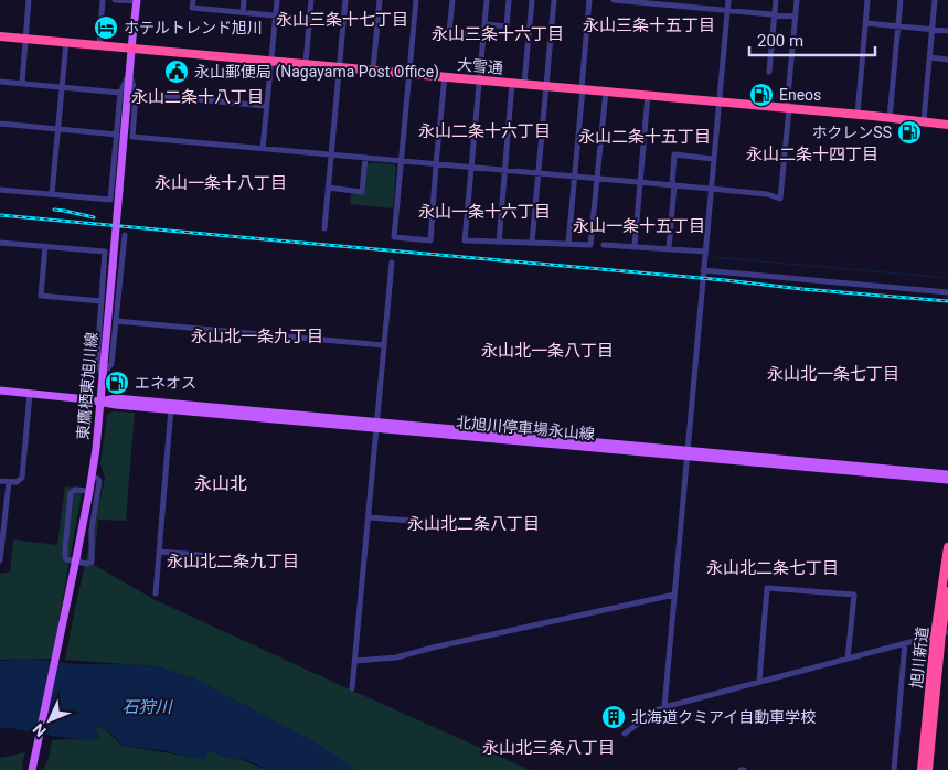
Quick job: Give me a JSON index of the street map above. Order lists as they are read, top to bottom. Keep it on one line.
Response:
{"streets":{"highway":["大雪通","旭川新道"],"main road":["東鷹栖東旭川線","北旭川停車場永山線"]},"crossings":[["大雪通","東鷹栖東旭川線"],["東鷹栖東旭川線","北旭川停車場永山線"]],"districts":["永山三条十七丁目","永山三条十五丁目","永山三条十六丁目","永山二条十八丁目","永山二条十六丁目","永山二条十五丁目","永山二条十四丁目","永山一条十八丁目","永山一条十六丁目","永山一条十五丁目","永山北一条九丁目","永山北一条八丁目","永山北一条七丁目","永山北","永山北二条八丁目","永山北二条九丁目","永山北二条七丁目","永山北三条八丁目"],"water":["石狩川"],"places":{"hotel":["ホテルトレンド旭川"],"public building":["永山郵便局 (Nagayama Post Office)"],"fuel station":["Eneos","ホクレンSS","エネオス"],"building":["北海道クミアイ自動車学校"]},"scale_bar":"200 m","north":"bottom left"}
